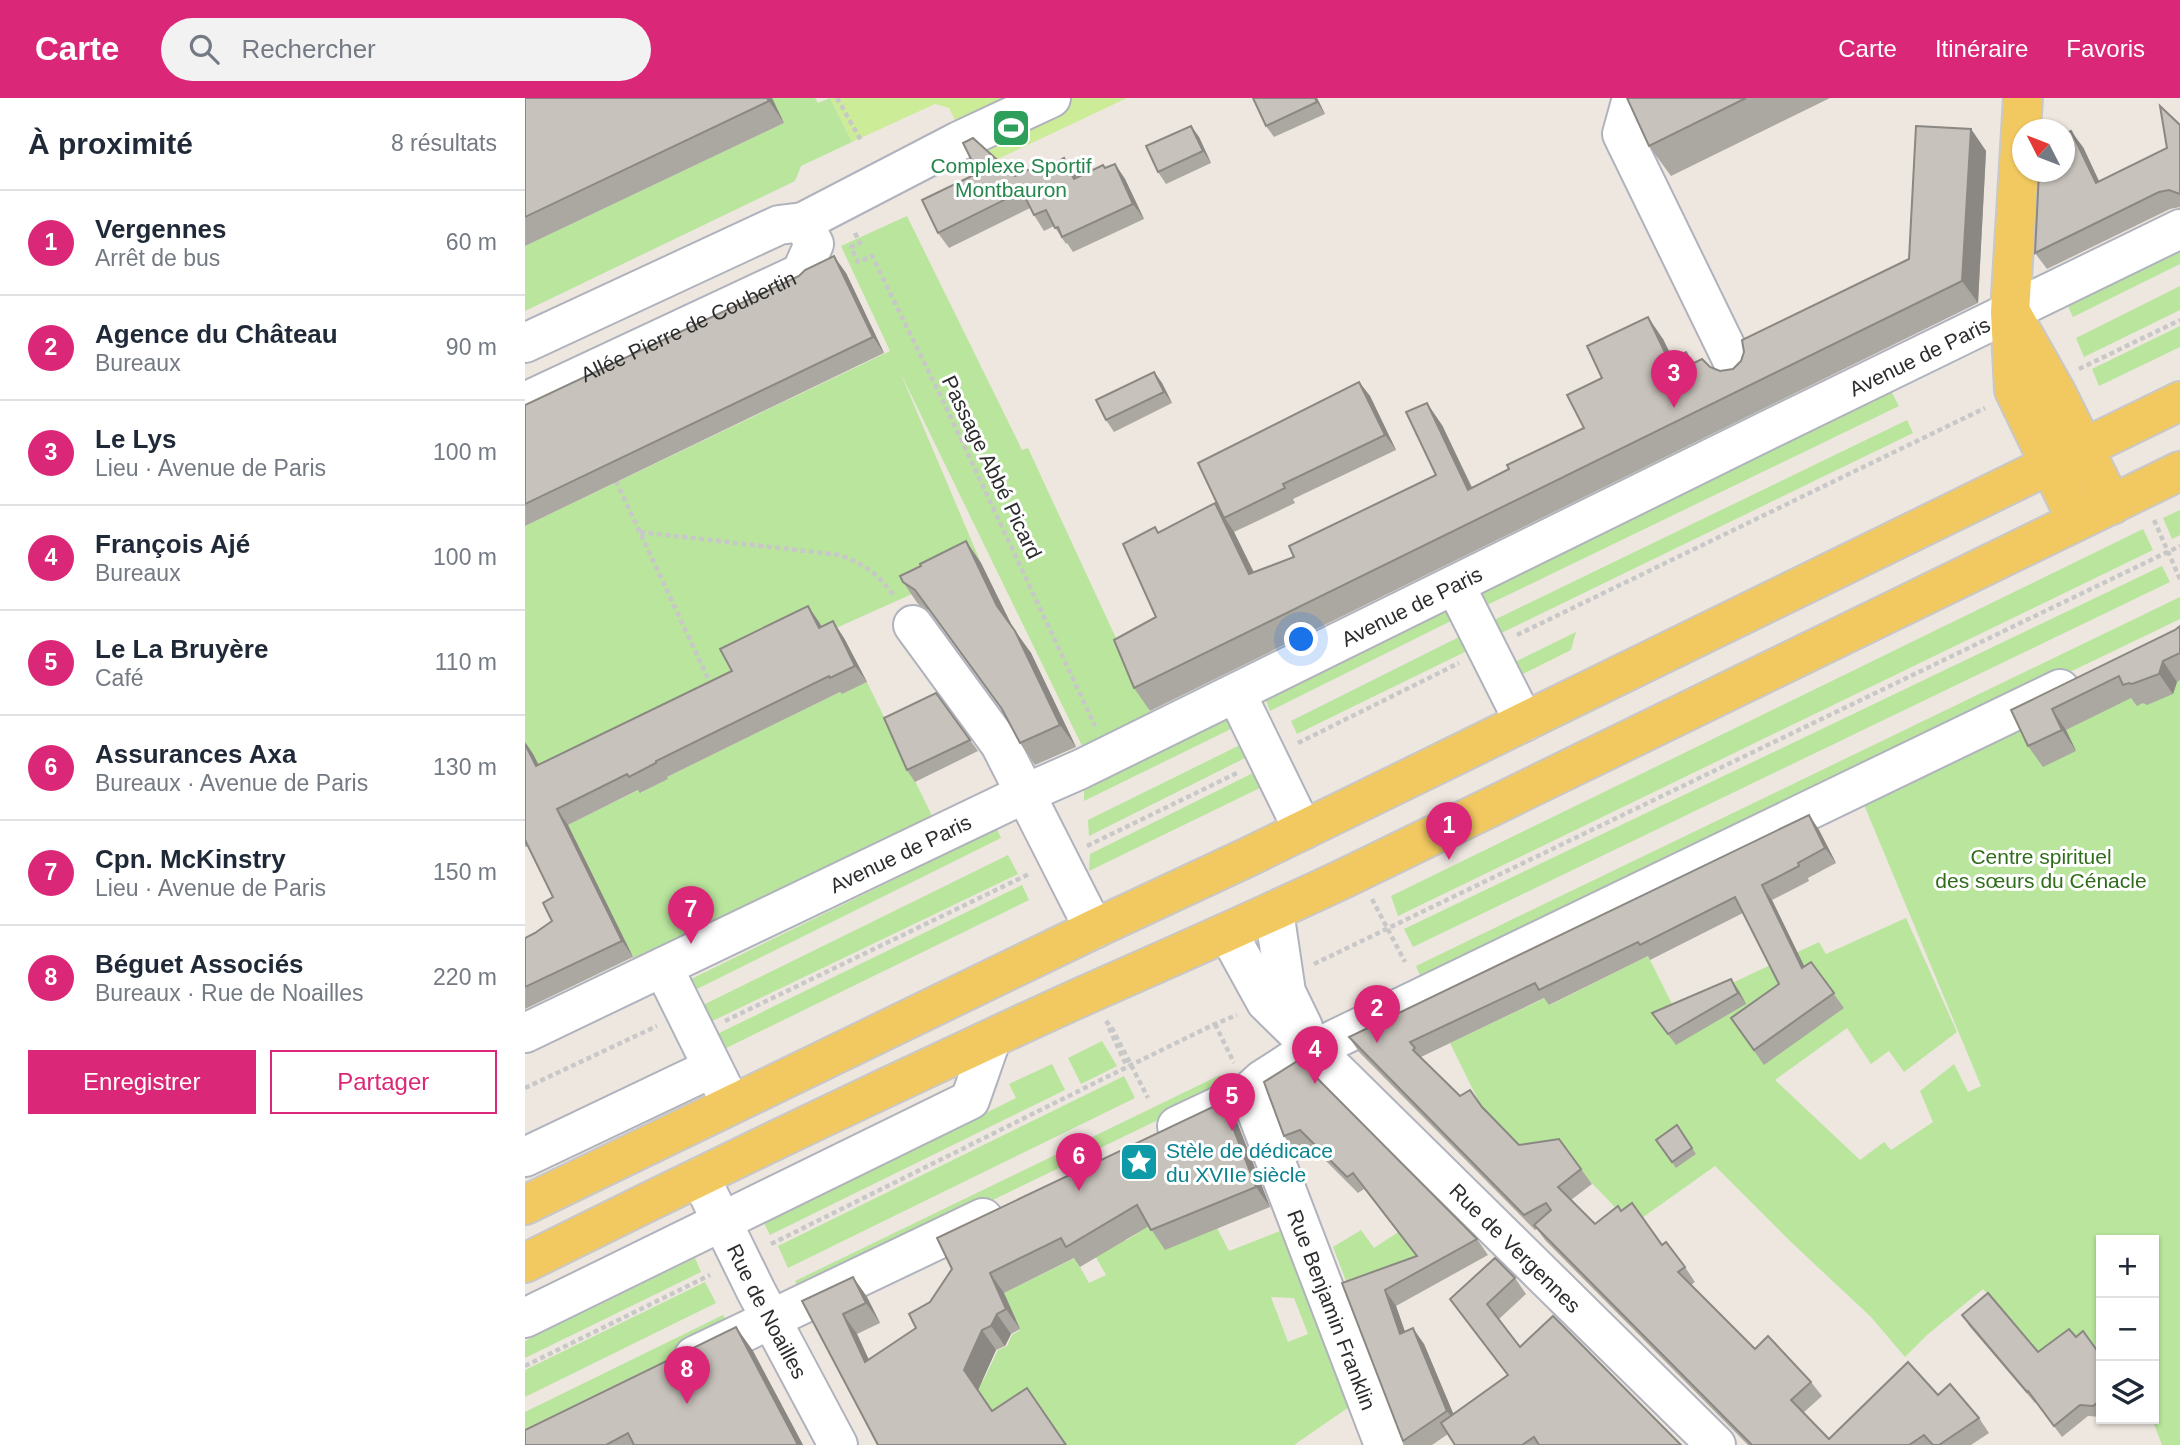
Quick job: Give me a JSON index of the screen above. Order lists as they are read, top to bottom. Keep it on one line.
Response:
{"streets":{"street":["Allée Pierre de Coubertin","Avenue de Paris","Rue de Vergennes","Rue Benjamin Franklin","Rue de Noailles"],"path":["Passage Abbé Picard"]},"parks":["Centre spirituel des sœurs du Cénacle"],"places":{"sports":["Complexe Sportif Montbauron"],"place":["Stèle de dédicace du XVIIe siècle"]},"north":"top left","page":{"header":"Carte","search":"Rechercher","nav":["Carte","Itinéraire","Favoris"],"heading":["À proximité","8 résultats"],"list":[{"mark":"1","name":"Vergennes","note":"Arrêt de bus","value":"60 m"},{"mark":"2","name":"Agence du Château","note":"Bureaux","value":"90 m"},{"mark":"3","name":"Le Lys","note":"Lieu · Avenue de Paris","value":"100 m"},{"mark":"4","name":"François Ajé","note":"Bureaux","value":"100 m"},{"mark":"5","name":"Le La Bruyère","note":"Café","value":"110 m"},{"mark":"6","name":"Assurances Axa","note":"Bureaux · Avenue de Paris","value":"130 m"},{"mark":"7","name":"Cpn. McKinstry","note":"Lieu · Avenue de Paris","value":"150 m"},{"mark":"8","name":"Béguet Associés","note":"Bureaux · Rue de Noailles","value":"220 m"}],"pins":["3","1","7","2","4","5","6","8"],"buttons":["Enregistrer","Partager"],"map_buttons":["+","−"]}}
